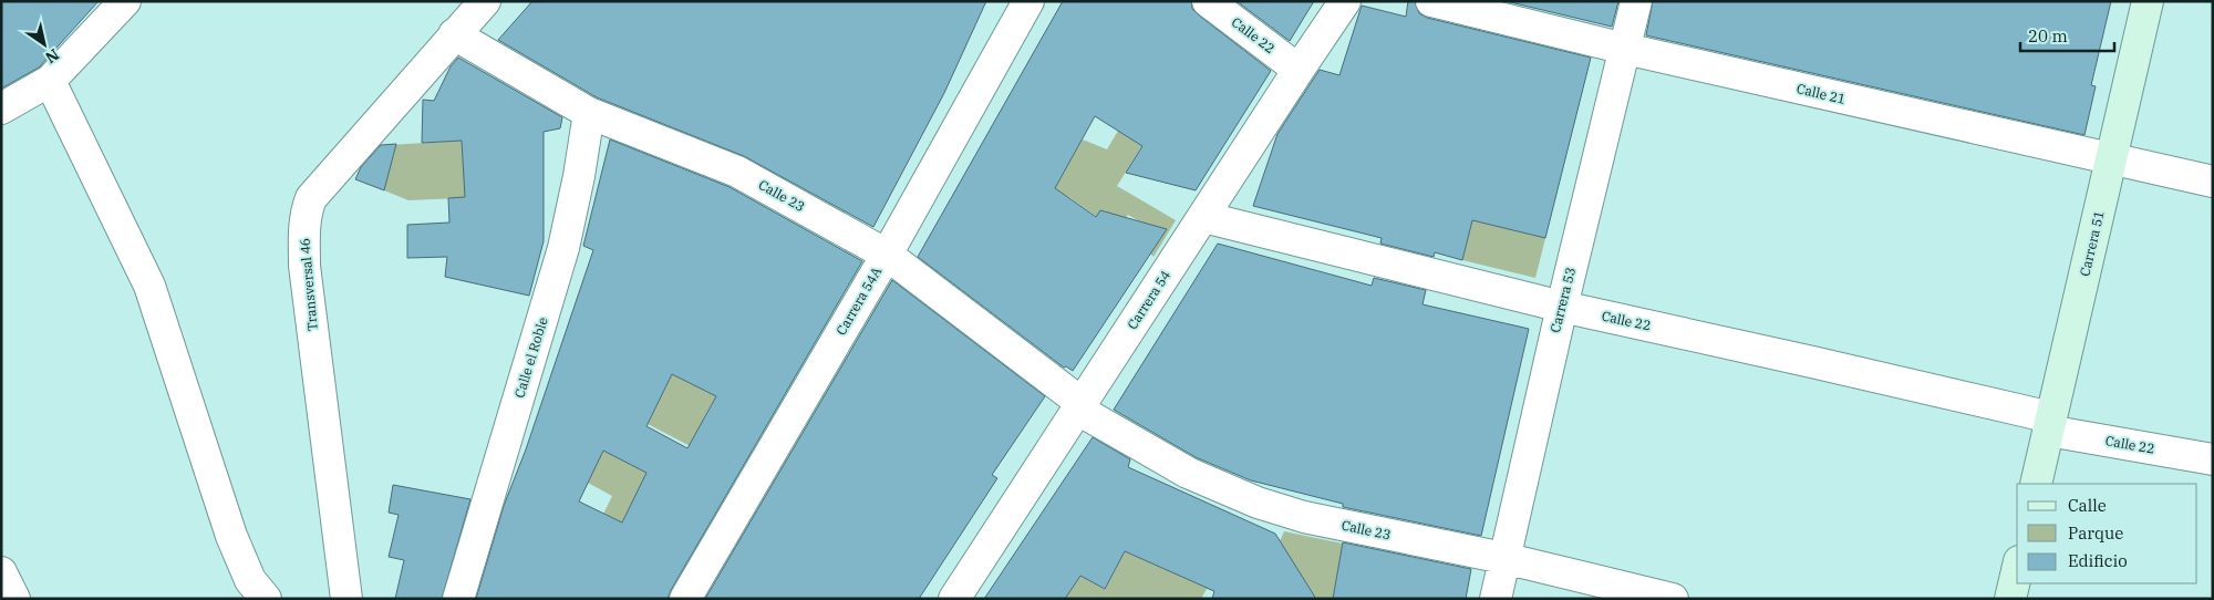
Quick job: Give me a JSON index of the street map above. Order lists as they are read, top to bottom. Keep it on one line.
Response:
{"streets":{"street":["Calle 22","Calle 21","Calle 23","Carrera 51","Transversal 46","Carrera 54","Carrera 53","Carrera 54A","Calle el Roble"]},"crossings":[["Calle 22","Carrera 51"],["Calle 22","Carrera 54"],["Calle 22","Carrera 53"],["Calle 21","Carrera 51"],["Calle 21","Carrera 53"],["Calle 23","Transversal 46"],["Calle 23","Carrera 54"],["Calle 23","Carrera 53"],["Calle 23","Carrera 54A"],["Calle 23","Calle el Roble"]],"legend":["Calle","Parque","Edificio"],"scale_bar":"20 m","north":"bottom right"}
